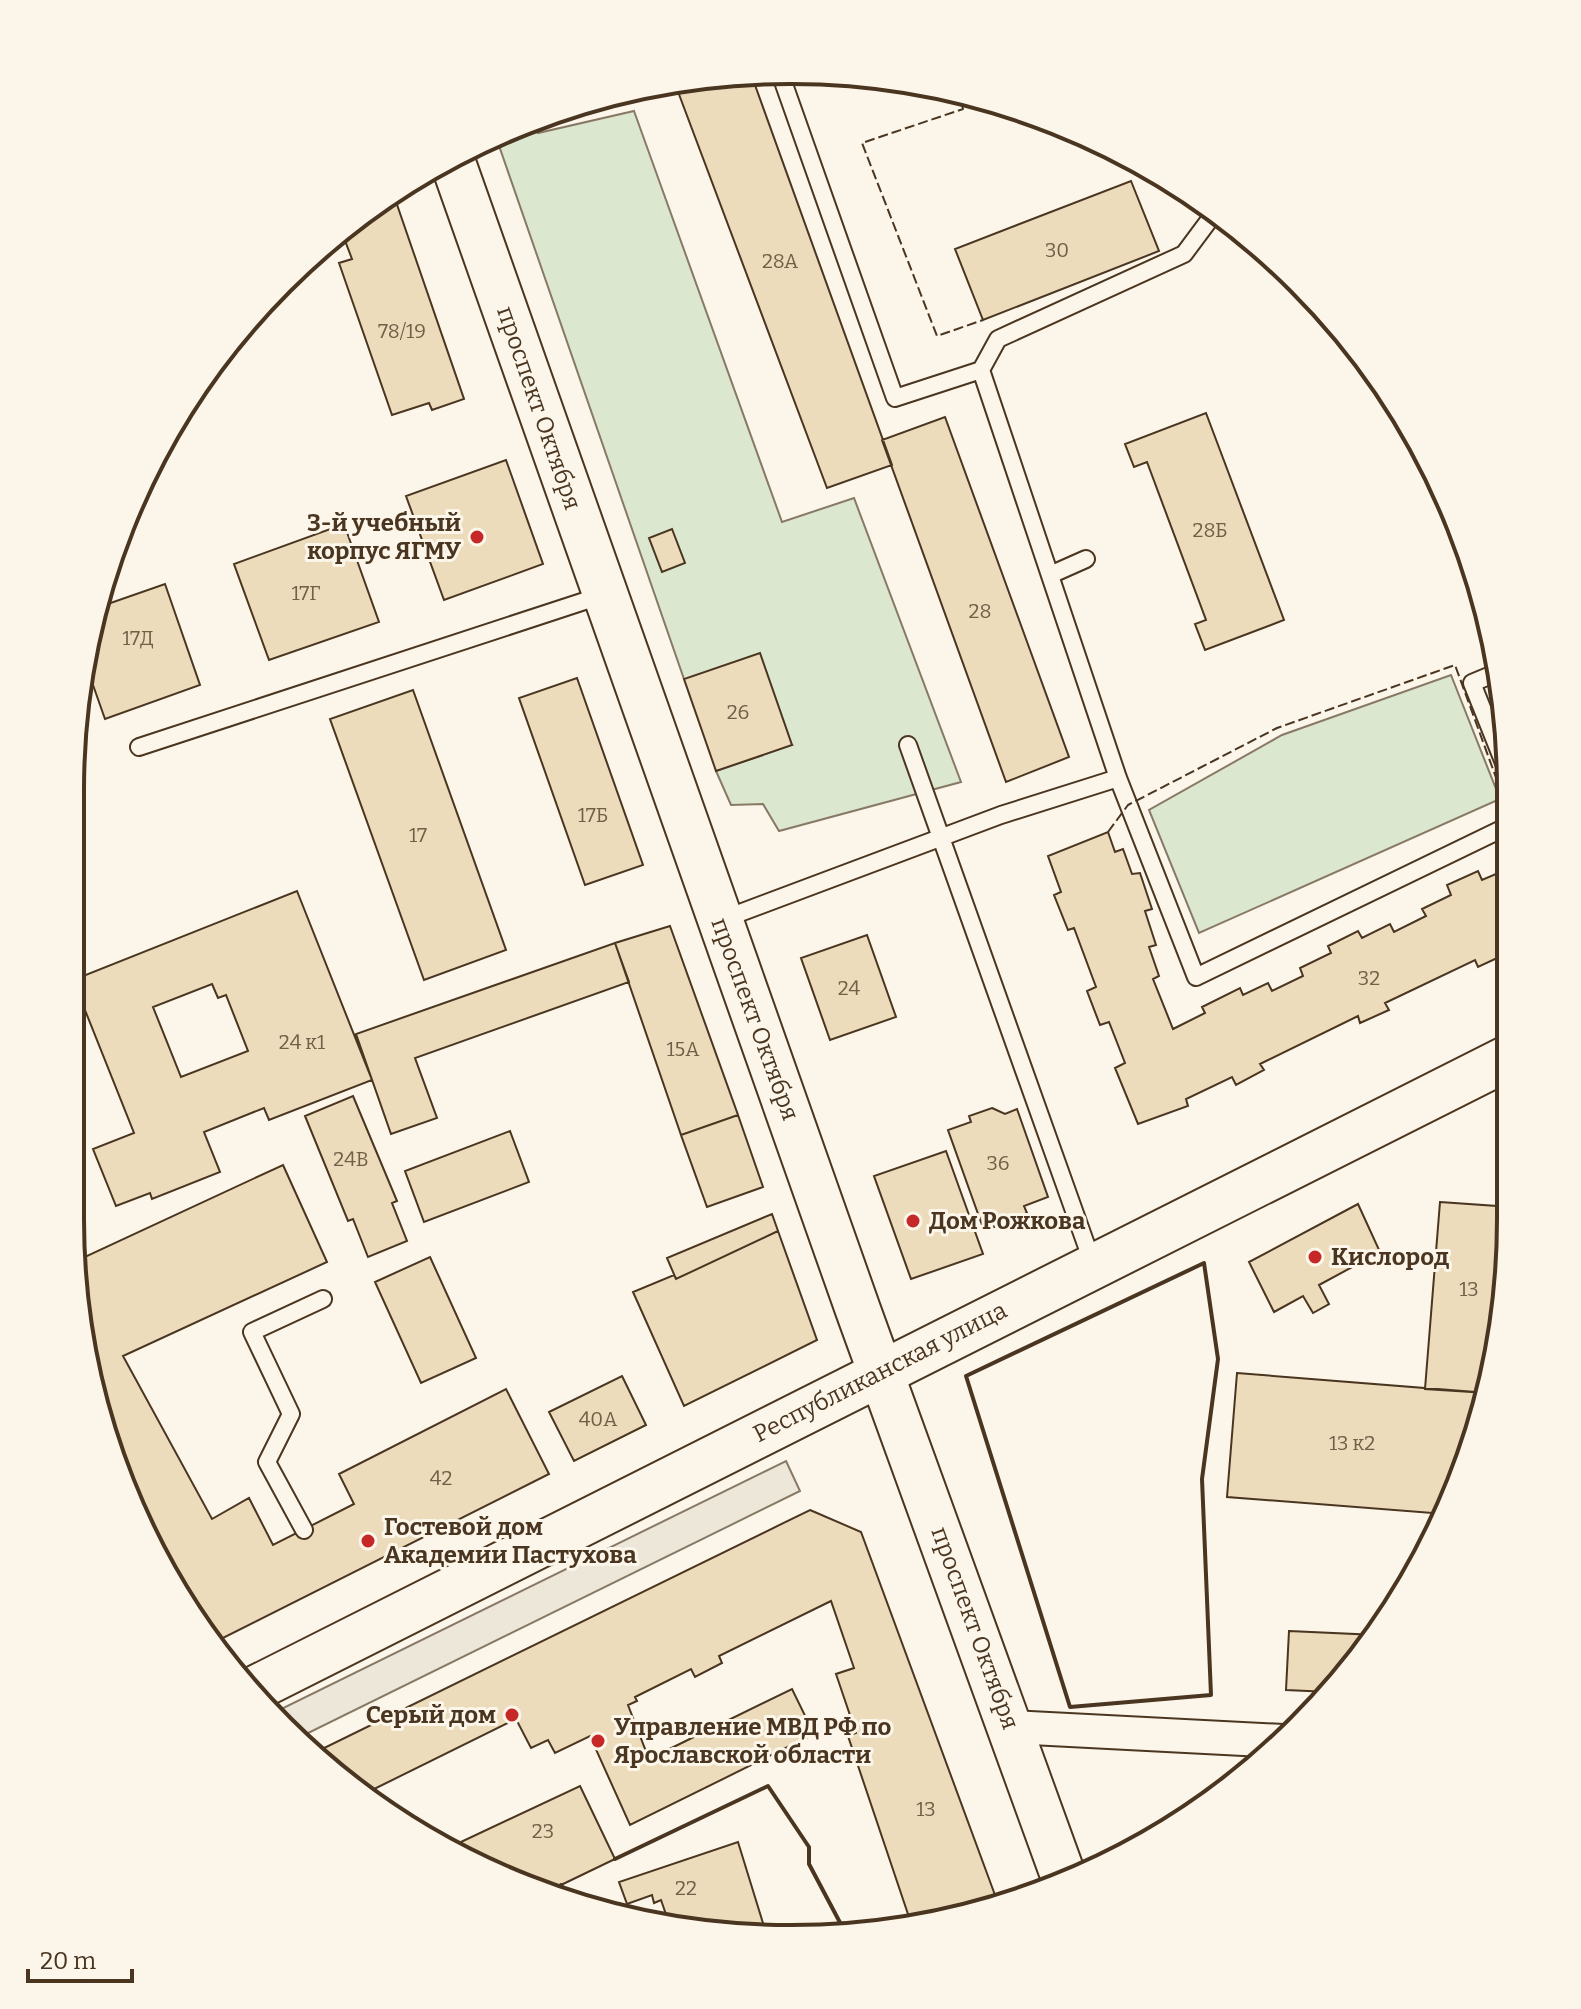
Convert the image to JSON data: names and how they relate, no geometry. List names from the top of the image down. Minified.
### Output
{"streets":{"main road":["проспект Октября","Республиканская улица"]},"crossings":[["проспект Октября","Республиканская улица"]],"places":["3-й учебный корпус ЯГМУ","Дом Рожкова","Кислород","Гостевой дом Академии Пастухова","Серый дом","Управление МВД РФ по Ярославской области"],"house_numbers":["30","28А","78/19","28Б","17Г","28","17Д","26","17Б","17","32","24","24 к1","15А","24В","36","13","40А","13 к2","42","13","23","22"],"scale_bar":"20 m"}
